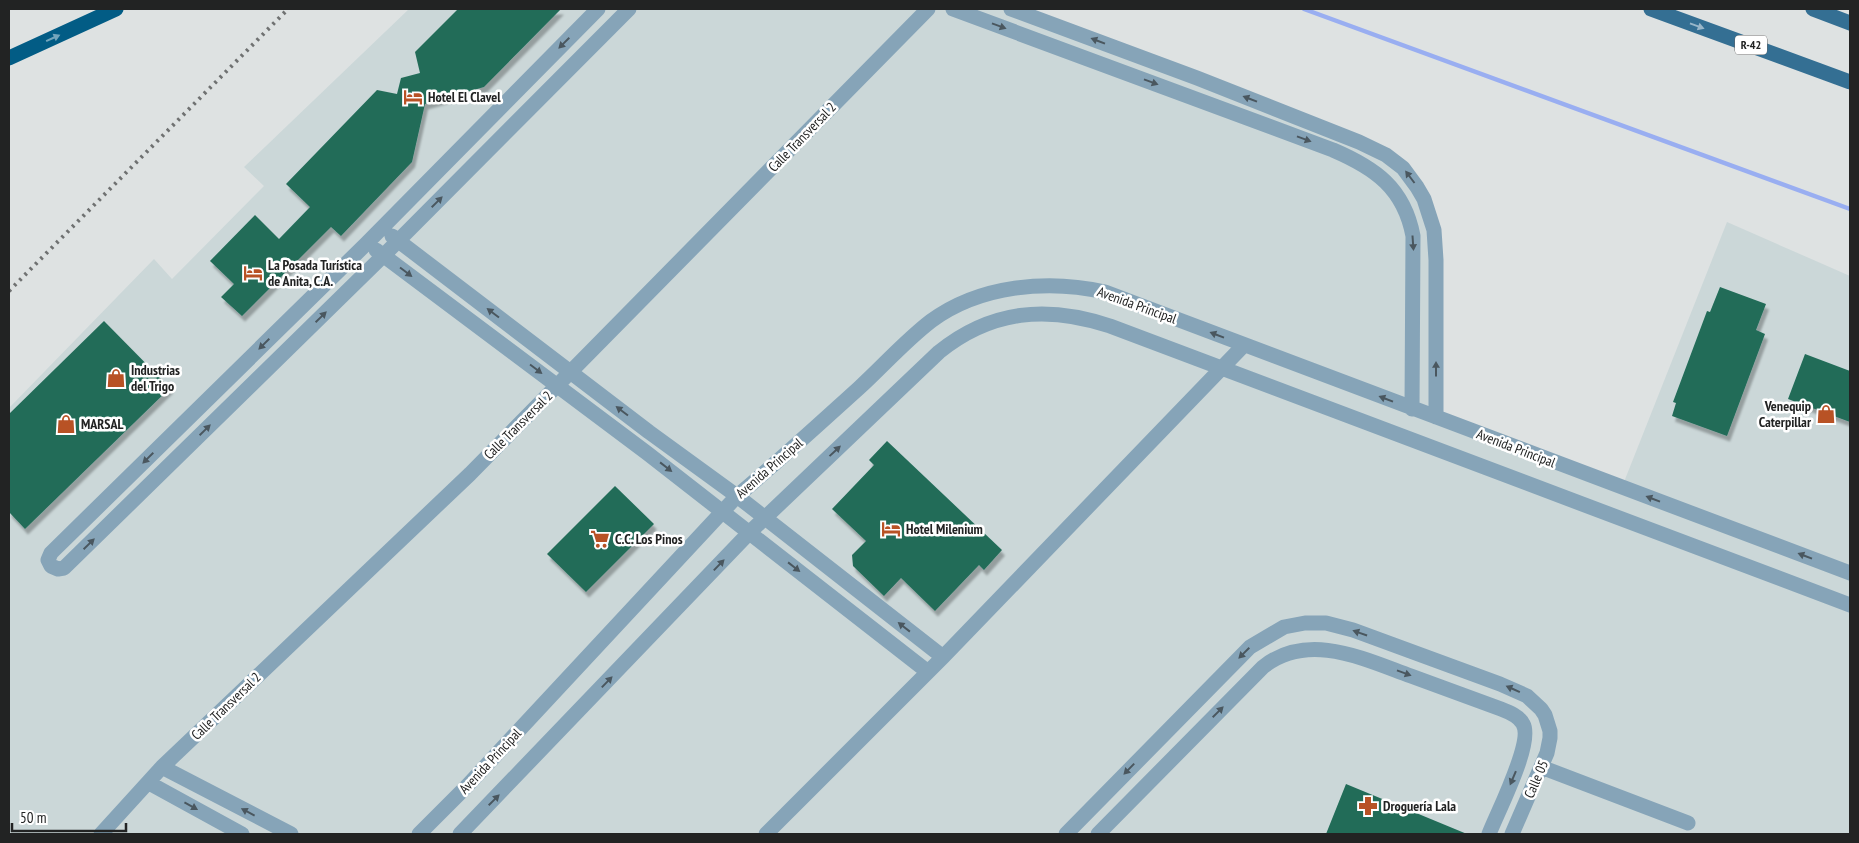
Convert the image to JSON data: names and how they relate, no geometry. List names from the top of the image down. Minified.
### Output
{"streets":{"main road":["R-42"],"street":["Calle Transversal 2","Avenida Principal","Calle 05"]},"places":{"hotel":["Hotel El Clavel","La Posada Turística de Anita, C.A.","Hotel Milenium"],"shop":["Industrias del Trigo","Venequip Caterpillar","MARSAL"],"supermarket":["C.C. Los Pinos"],"pharmacy":["Droguería Lala"]},"scale_bar":"50 m"}
